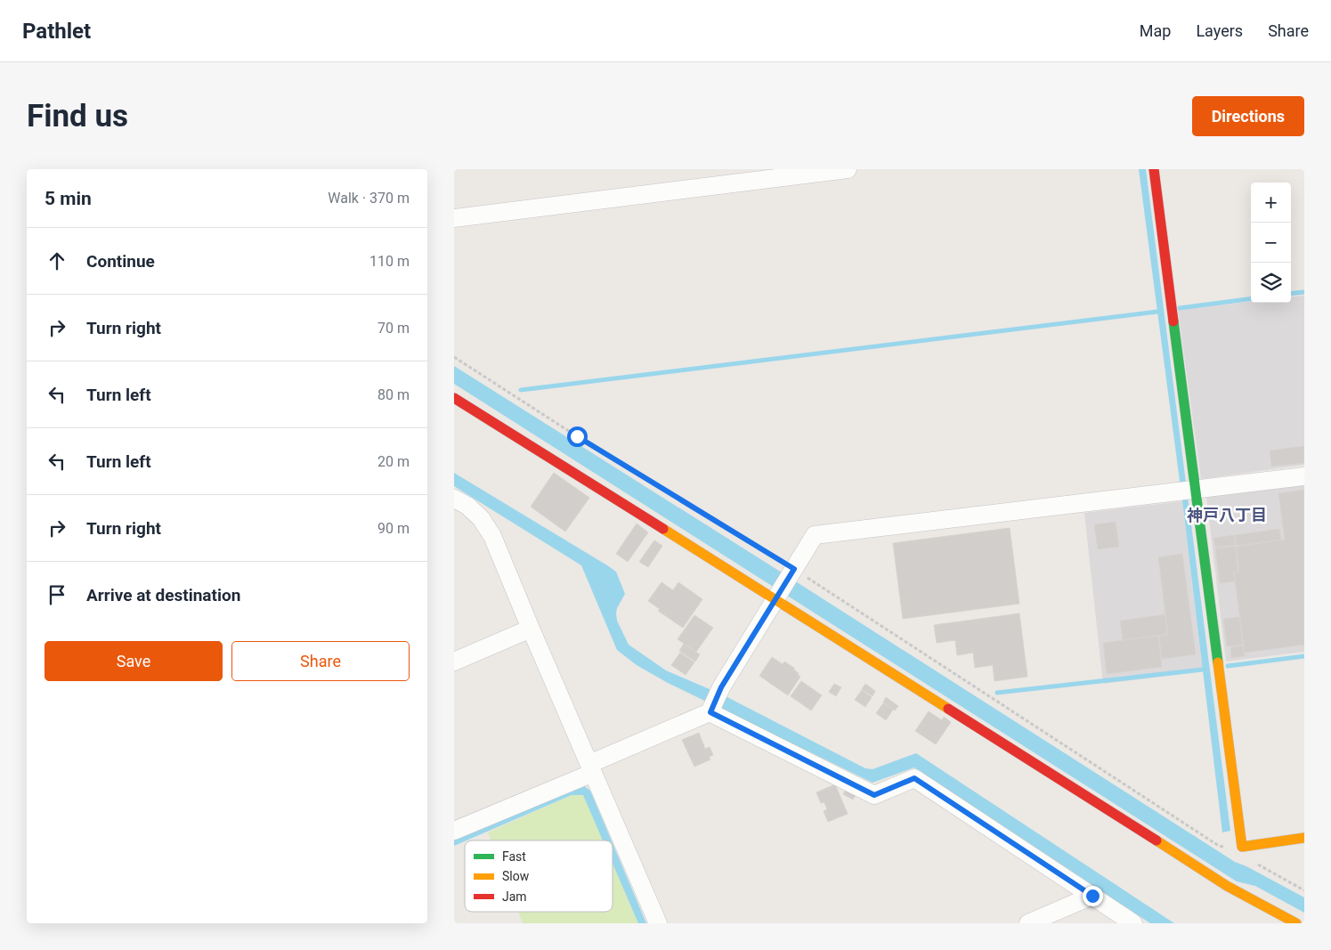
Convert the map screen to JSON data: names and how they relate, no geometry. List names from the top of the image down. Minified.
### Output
{"districts":["神戸八丁目"],"legend":["Fast","Slow","Jam"],"page":{"header":"Pathlet","nav":["Map","Layers","Share"],"buttons":["Directions",["Save","Share"]],"title":"Find us","heading":["5 min","Walk · 370 m"],"map_buttons":["+","−"],"list":[["Continue","110 m"],["Turn right","70 m"],["Turn left","80 m"],["Turn left","20 m"],["Turn right","90 m"],"Arrive at destination"]}}
